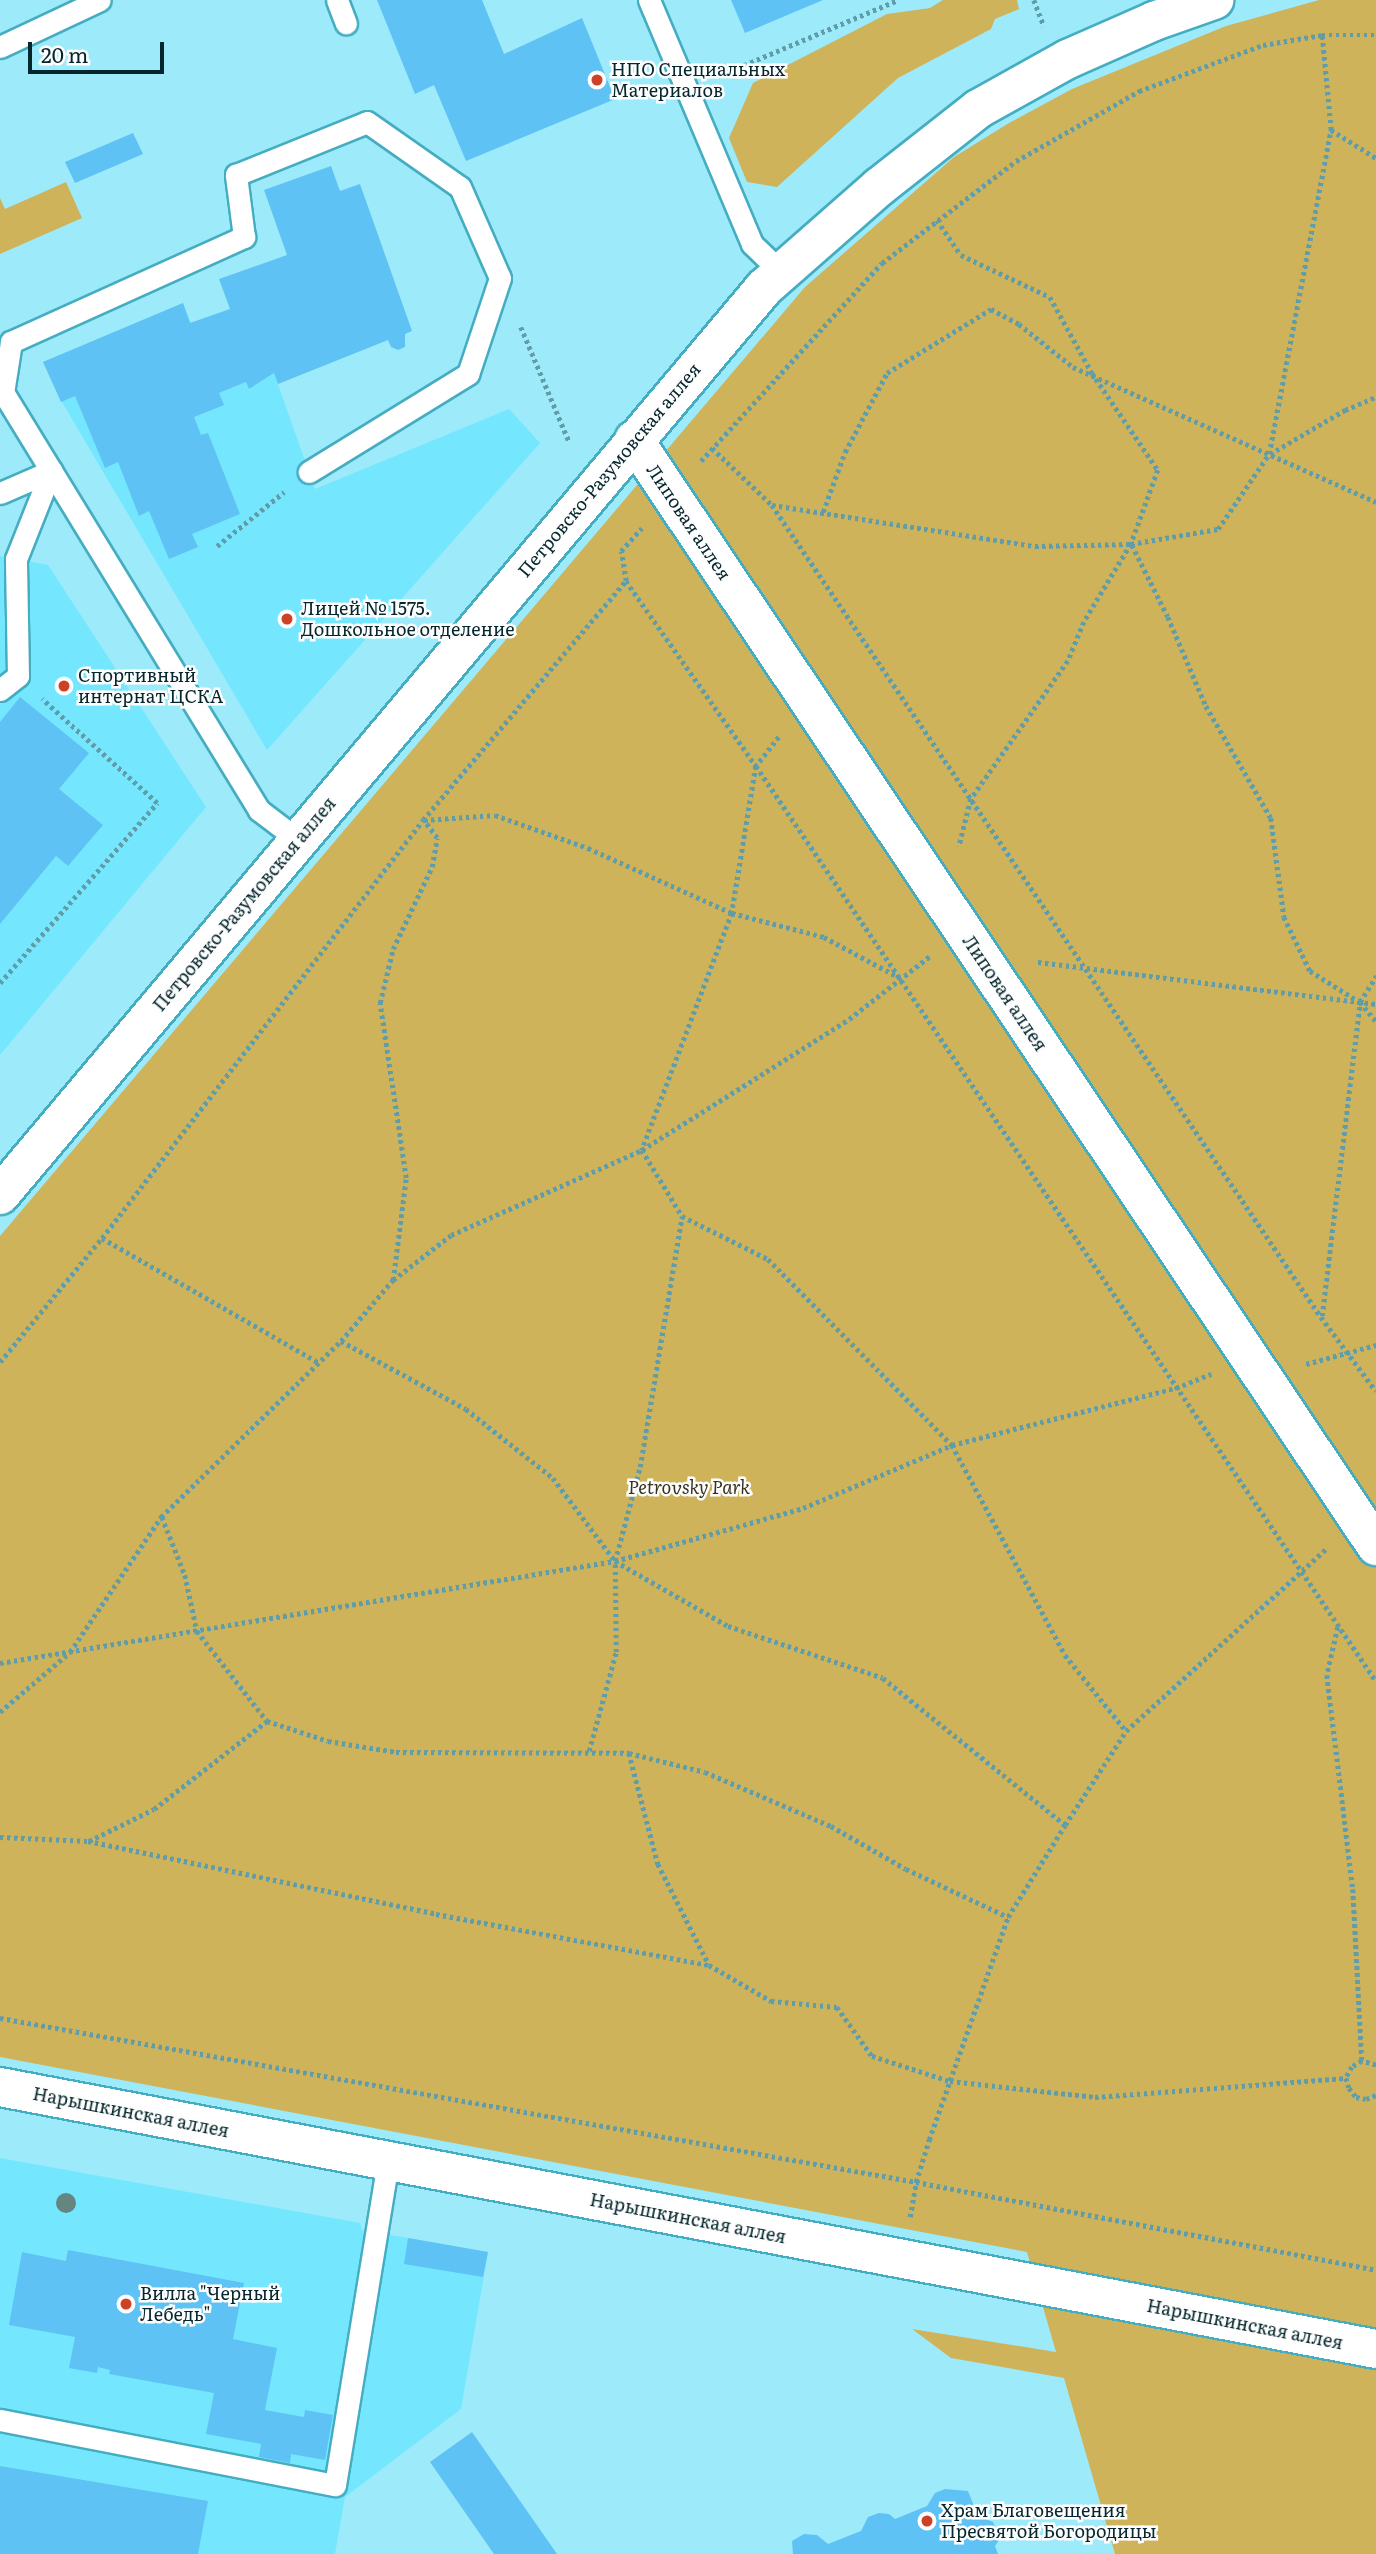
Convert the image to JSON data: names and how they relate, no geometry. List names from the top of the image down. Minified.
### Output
{"streets":{"street":["Петровско-Разумовская аллея","Липовая аллея","Нарышкинская аллея"]},"crossings":[["Петровско-Разумовская аллея","Липовая аллея"]],"parks":["Petrovsky Park"],"places":["НПО Специальных Материалов","Лицей № 1575. Дошкольное отделение","Спортивный интернат ЦСКА","Вилла \"Черный Лебедь\"","Храм Благовещения Пресвятой Богородицы"],"scale_bar":"20 m"}
